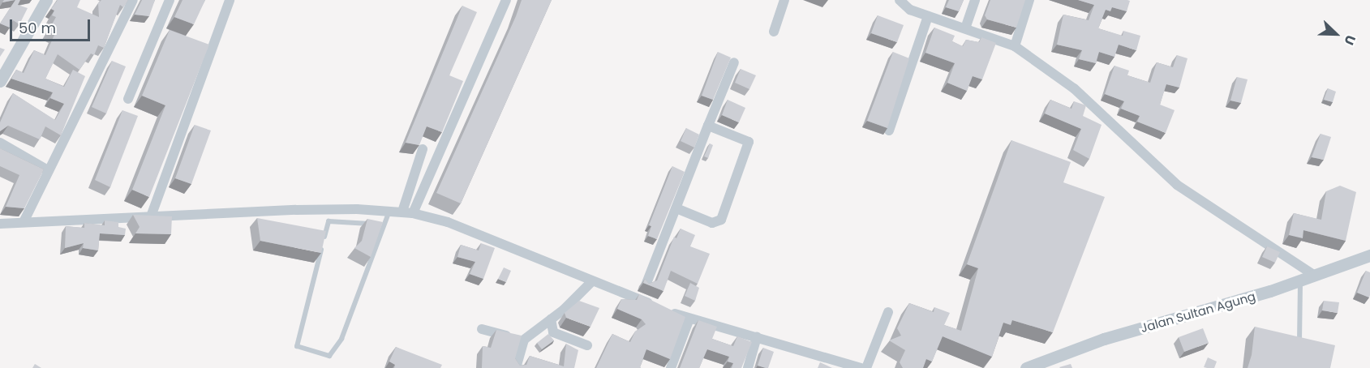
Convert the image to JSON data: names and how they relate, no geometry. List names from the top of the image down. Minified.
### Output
{"streets":{"street":["Jalan Sultan Agung"]},"scale_bar":"50 m","north":"bottom right"}
